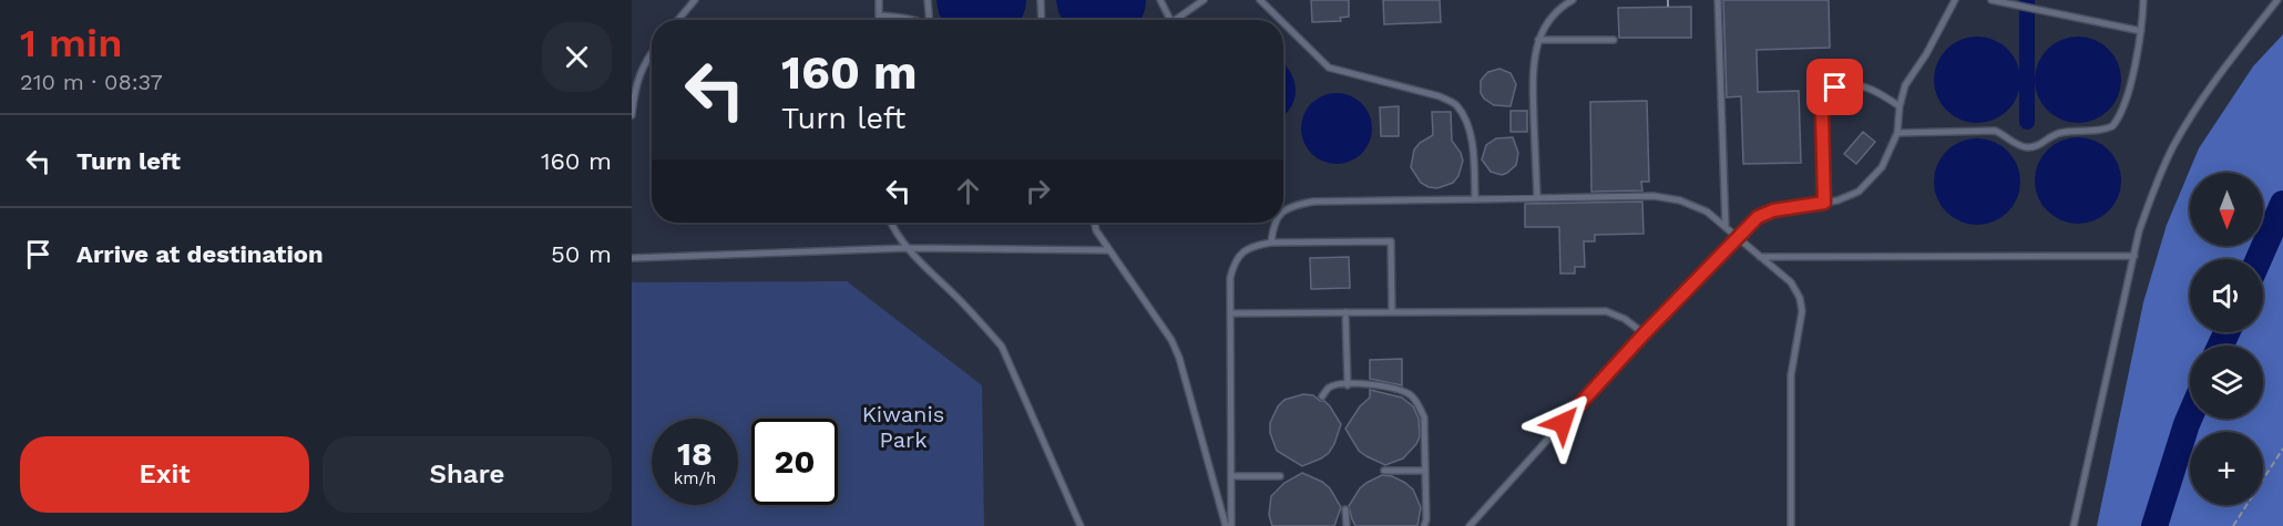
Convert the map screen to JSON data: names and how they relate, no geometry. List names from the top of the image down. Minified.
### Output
{"parks":["Kiwanis Park"],"north":"bottom","page":{"heading":["1 min","210 m · 08:37"],"turn":["160 m","Turn left"],"list":[{"name":"Turn left","value":"160 m"},{"name":"Arrive at destination","value":"50 m"}],"map_buttons":"+","speed":"18 km/h","limit":"20","buttons":["Exit","Share"]}}
